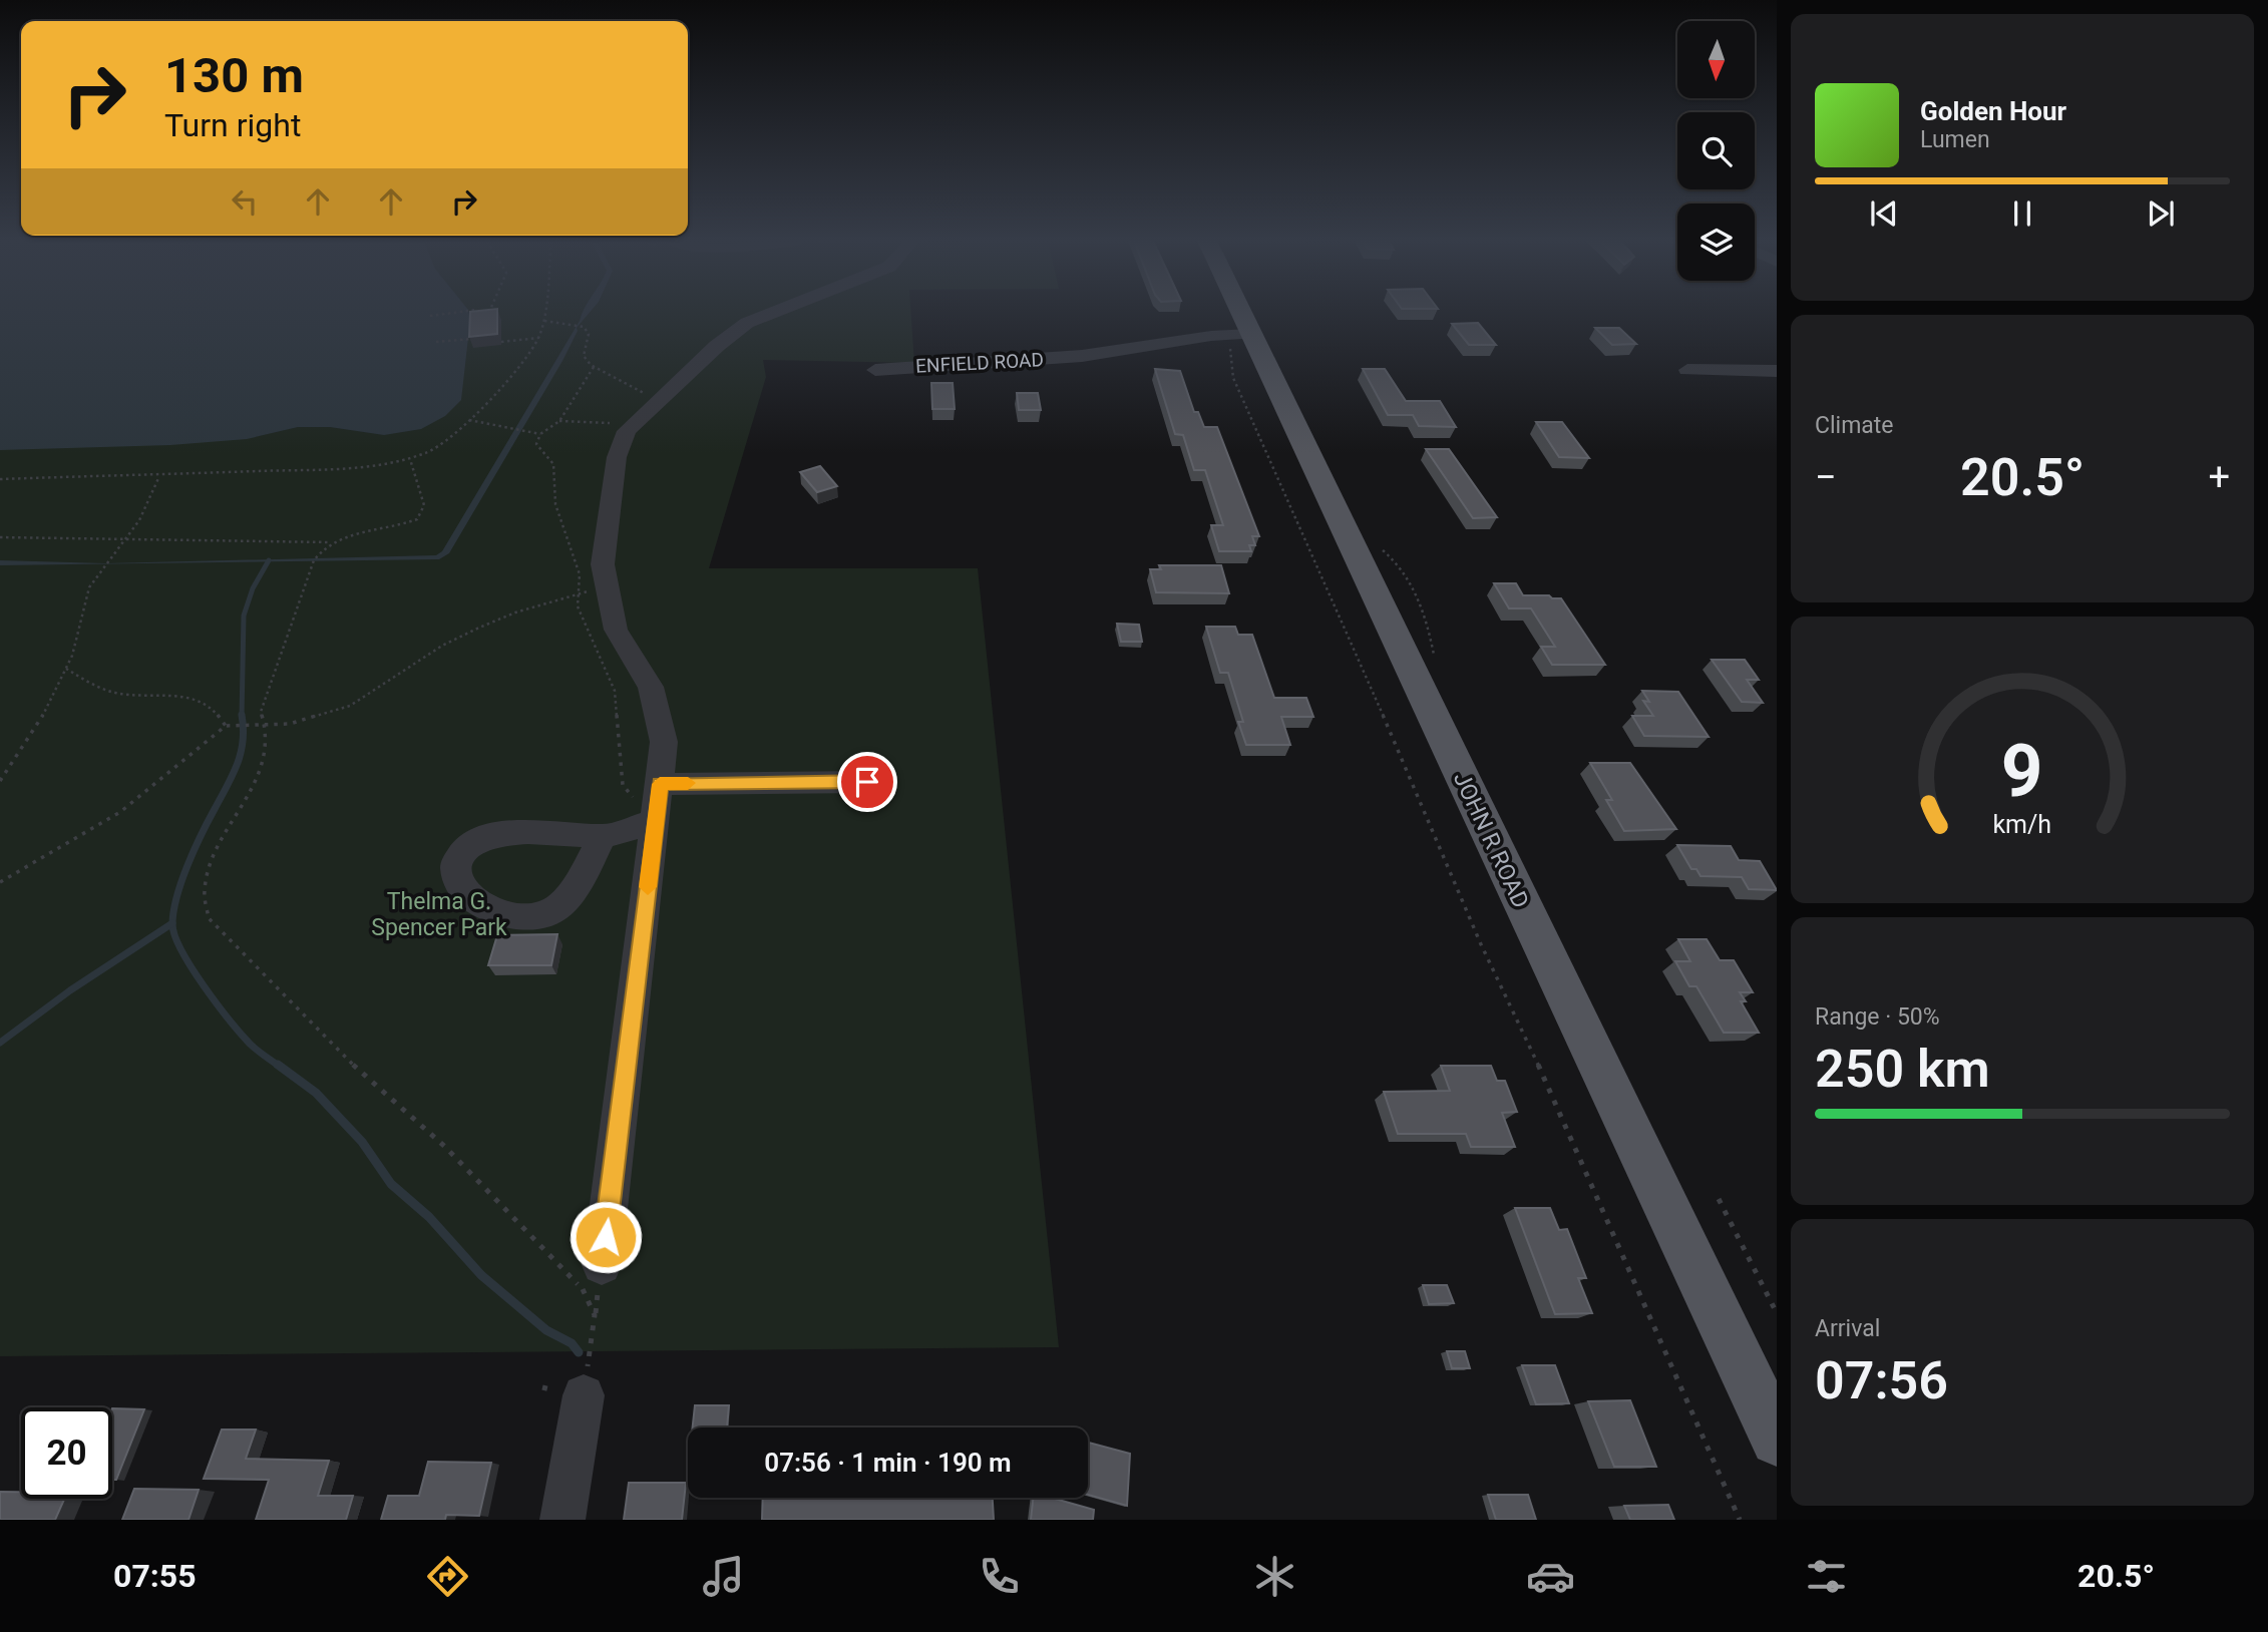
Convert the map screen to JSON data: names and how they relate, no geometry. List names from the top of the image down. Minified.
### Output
{"streets":{"main road":["JOHN R ROAD"],"street":["ENFIELD ROAD"]},"crossings":[["ENFIELD ROAD","JOHN R ROAD"]],"parks":["Thelma G. Spencer Park"],"north":"bottom","page":{"turn":["130 m","Turn right"],"song":["Golden Hour","Lumen"],"tile":["Climate",["Range · 50%","250 km"],["Arrival","07:56"]],"heat":["−","20.5°","+"],"limit":"20","trip":"07:56 · 1 min · 190 m","tabs":["07:55","20.5°"],"gauge":["9","km/h"]}}
